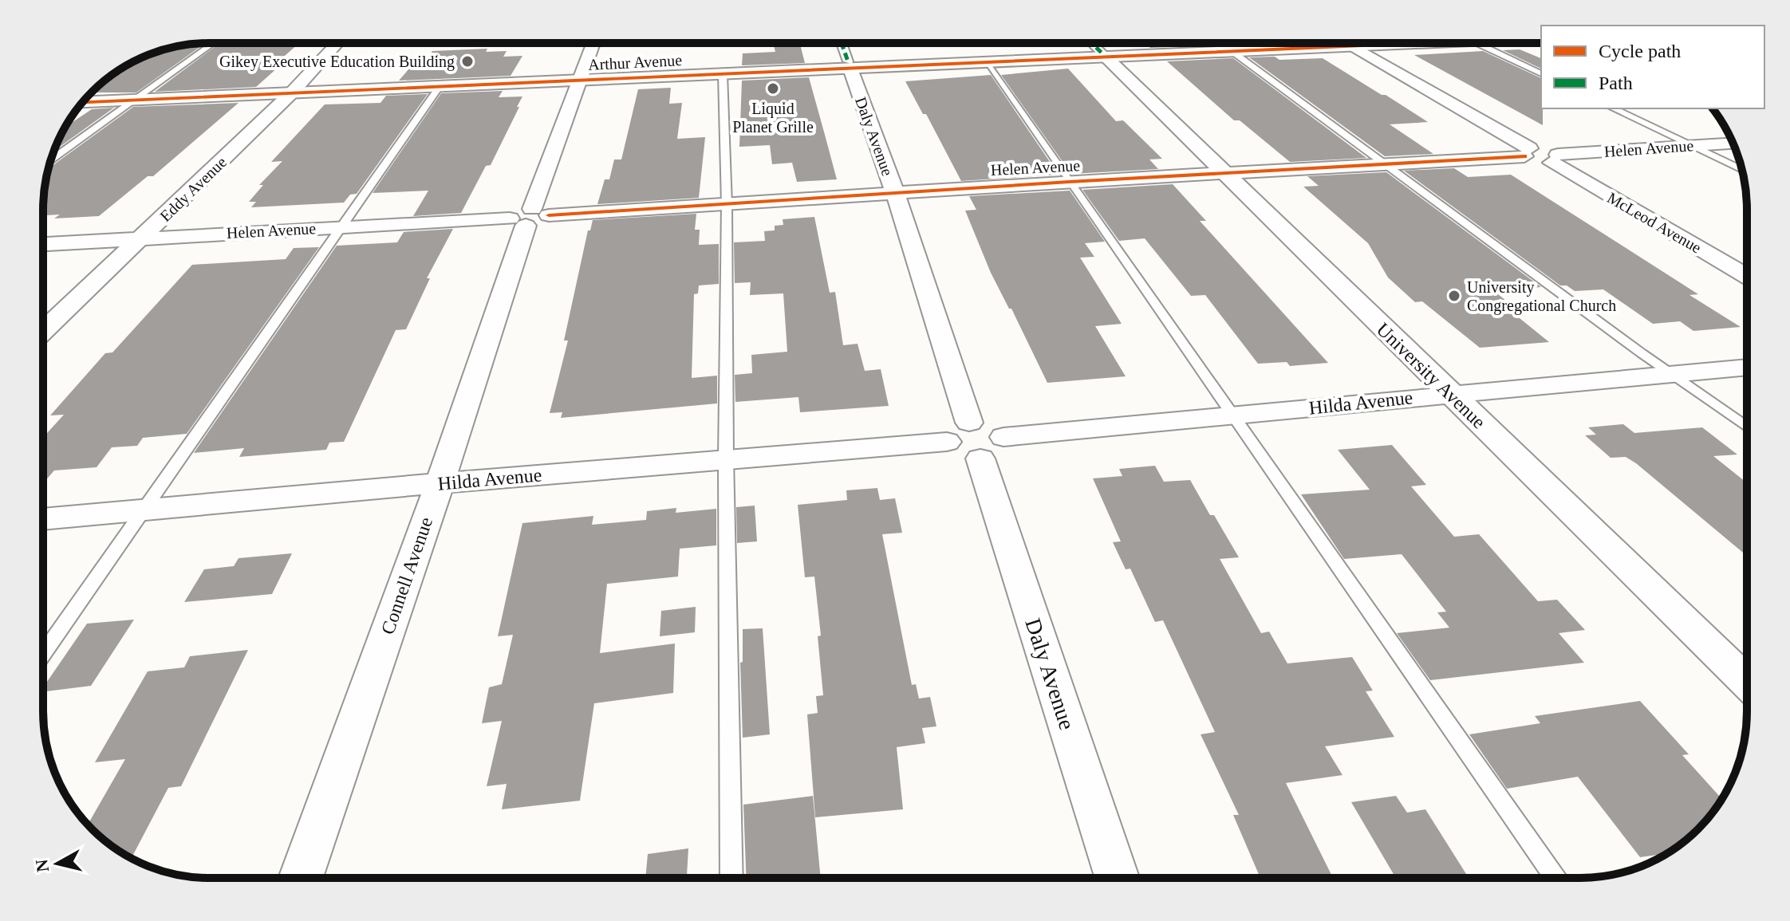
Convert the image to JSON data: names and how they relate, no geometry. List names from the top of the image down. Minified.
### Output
{"streets":{"street":["Arthur Avenue","Daly Avenue","Helen Avenue","Eddy Avenue","McLeod Avenue","University Avenue","Hilda Avenue","Connell Avenue"]},"crossings":[["Arthur Avenue","Daly Avenue"],["Arthur Avenue","Eddy Avenue"],["Arthur Avenue","University Avenue"],["Arthur Avenue","Connell Avenue"],["Daly Avenue","Helen Avenue"],["Daly Avenue","Hilda Avenue"],["Helen Avenue","Eddy Avenue"],["Helen Avenue","McLeod Avenue"],["Helen Avenue","University Avenue"],["Helen Avenue","Connell Avenue"],["University Avenue","Hilda Avenue"],["Hilda Avenue","Connell Avenue"]],"places":["Gikey Executive Education Building","Liquid Planet Grille","University Congregational Church"],"legend":["Cycle path","Path"],"north":"left"}
